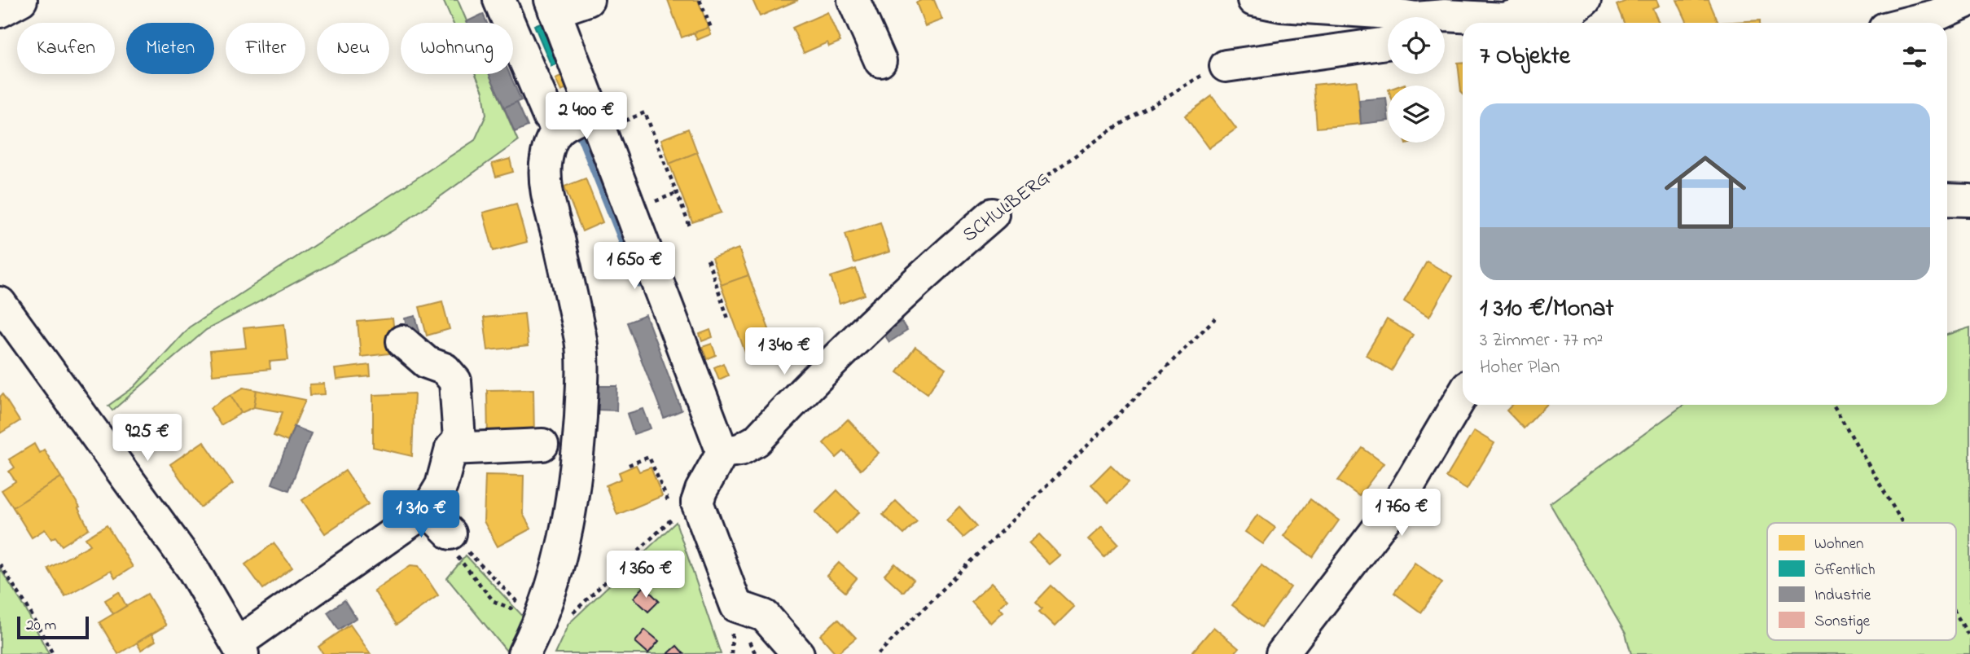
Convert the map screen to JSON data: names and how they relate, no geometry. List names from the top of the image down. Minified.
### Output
{"streets":{"street":["SCHULBERG"]},"legend":["Wohnen","Öffentlich","Industrie","Sonstige"],"scale_bar":"20 m","page":{"chip":["Kaufen","Mieten","Filter","Neu","Wohnung"],"heading":"7 Objekte","list":[{"name":"1 310 €/Monat","note":"3 Zimmer · 77 m² · Hoher Plan"}],"price":["2 400 €","1 650 €","1 340 €","925 €","1 760 €","1 310 €","1 360 €"],"scale":"20 m"}}
